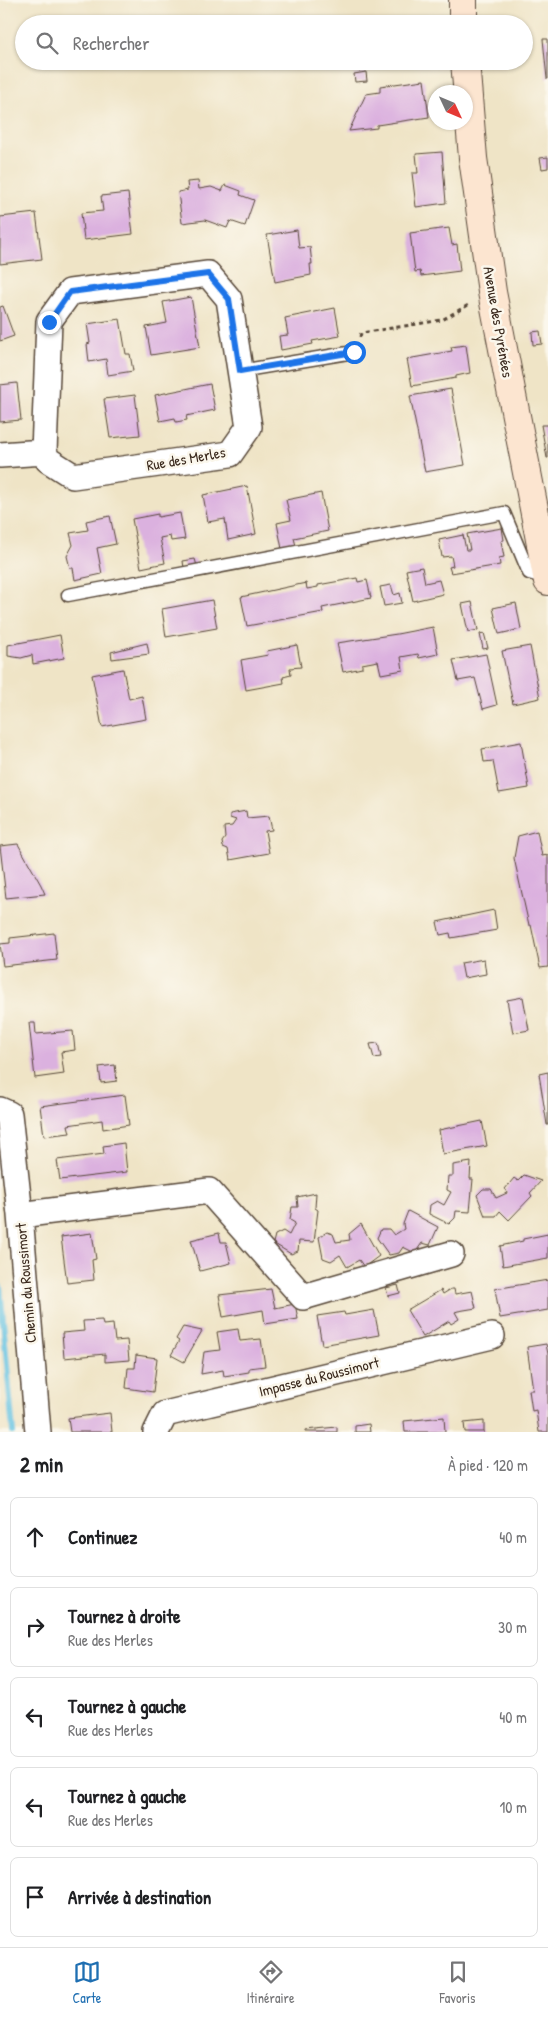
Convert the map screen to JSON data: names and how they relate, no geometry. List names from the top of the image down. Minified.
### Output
{"streets":{"main road":["Avenue des Pyrénées"],"street":["Rue des Merles","Chemin du Roussimort","Impasse du Roussimort"]},"north":"bottom right","page":{"search":"Rechercher","heading":["2 min","À pied · 120 m"],"list":[["Continuez","40 m"],["Tournez à droite","Rue des Merles","30 m"],["Tournez à gauche","Rue des Merles","40 m"],["Tournez à gauche","Rue des Merles","10 m"],"Arrivée à destination"],"nav":["Carte","Itinéraire","Favoris"]}}
